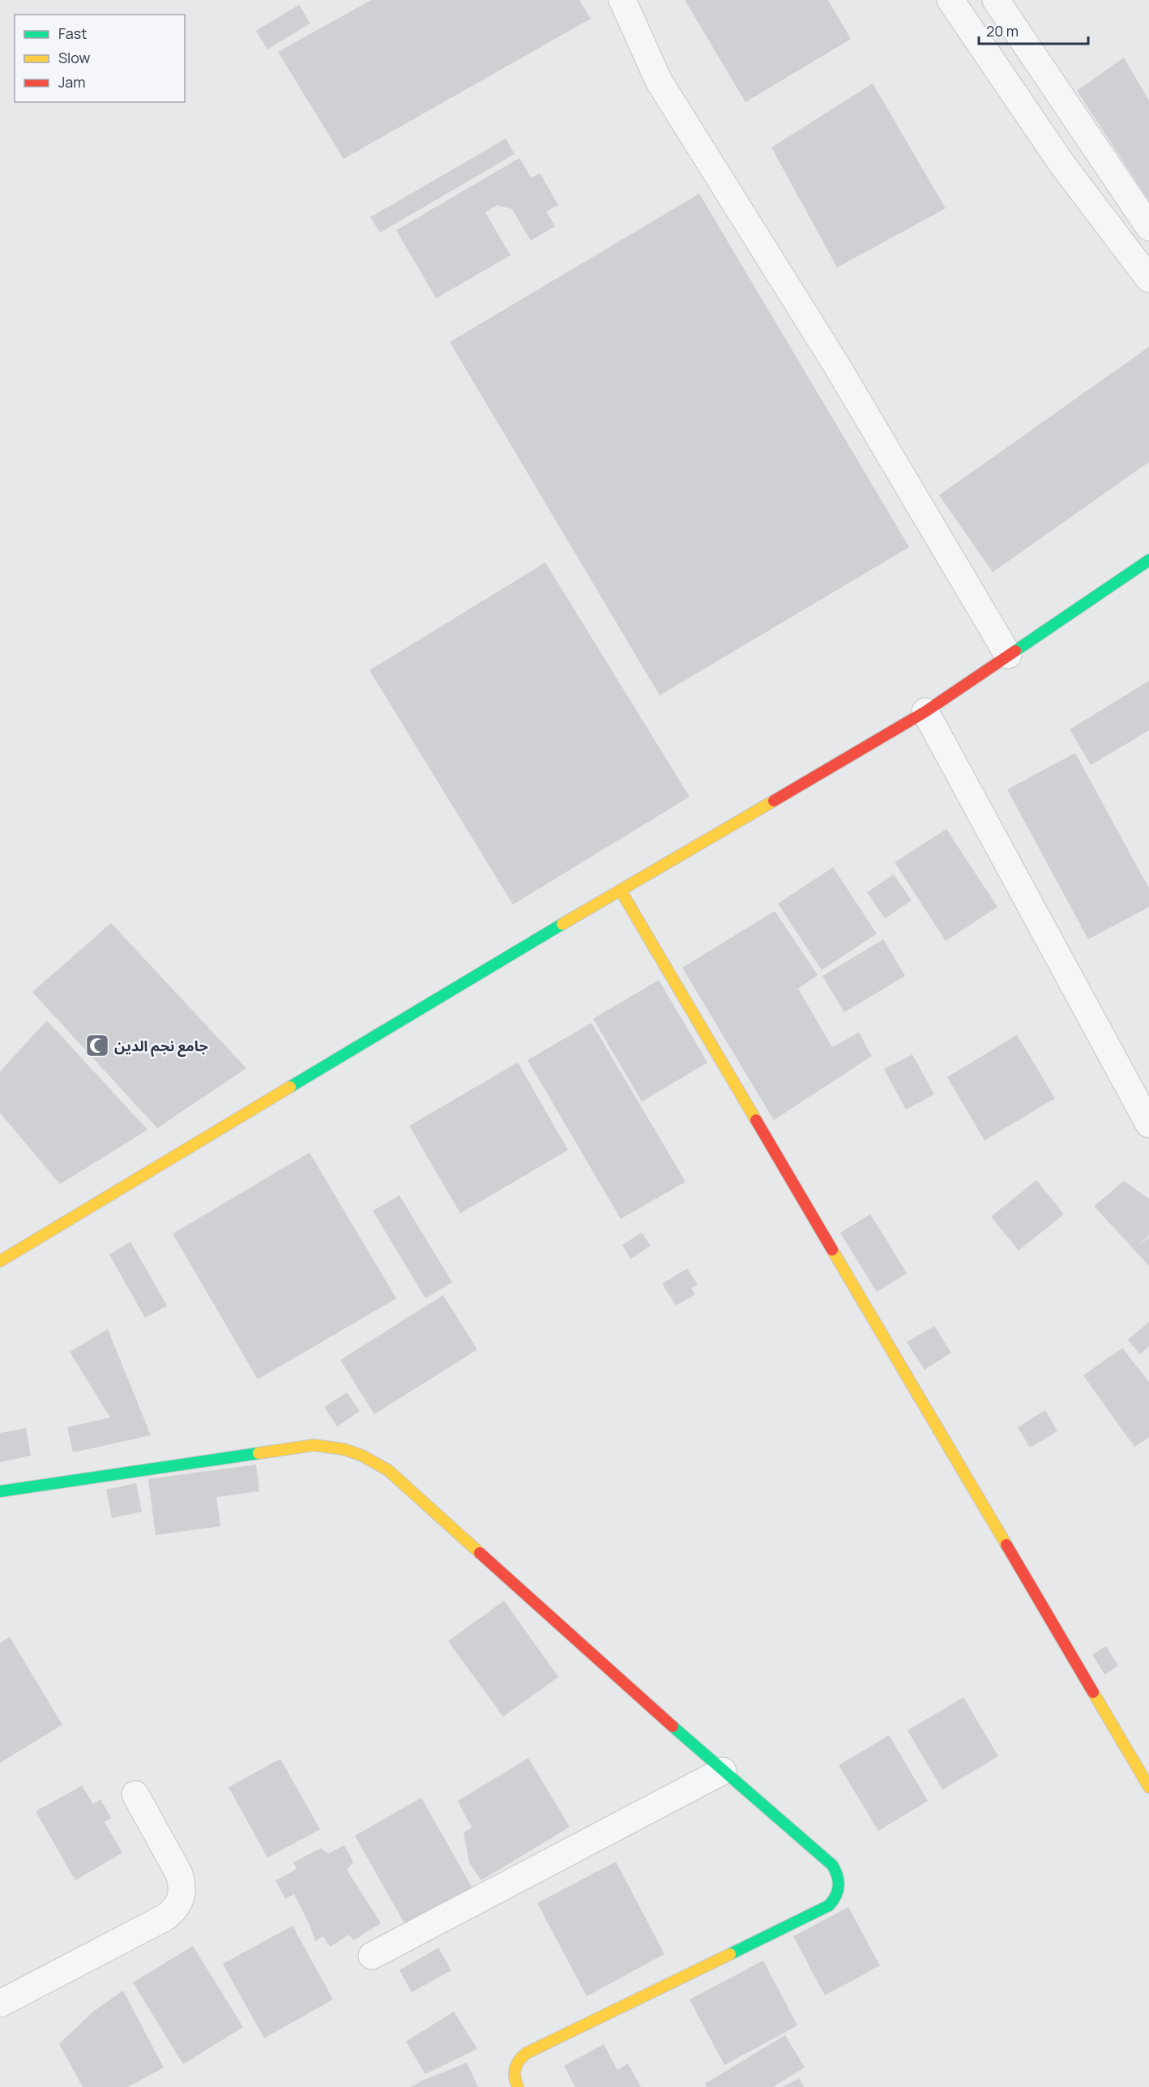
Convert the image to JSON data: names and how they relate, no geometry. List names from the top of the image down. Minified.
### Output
{"places":{"mosque":["جامع نجم الدين"]},"legend":["Fast","Slow","Jam"],"scale_bar":"20 m"}
